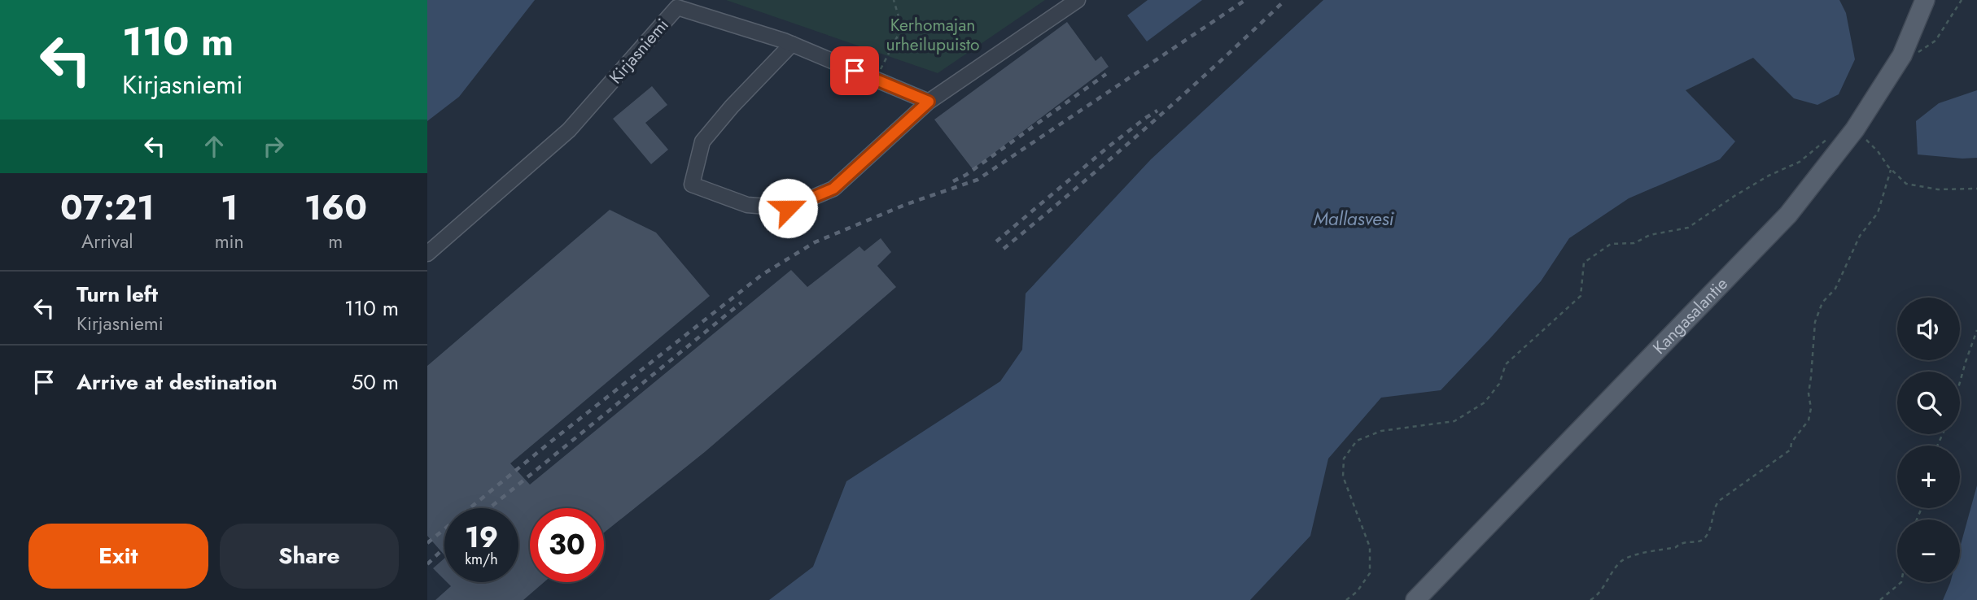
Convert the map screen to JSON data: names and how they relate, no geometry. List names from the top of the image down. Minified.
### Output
{"streets":{"main road":["Kangasalantie"],"street":["Kirjasniemi"]},"water":["Mallasvesi"],"parks":["Kerhomajan urheilupuisto"],"page":{"turn":["110 m","Kirjasniemi"],"eta":["07:21","Arrival","1","min","160","m"],"list":[{"name":"Turn left","note":"Kirjasniemi","value":"110 m"},{"name":"Arrive at destination","value":"50 m"}],"map_buttons":["+","−"],"speed":"19 km/h","limit":"30","buttons":["Exit","Share"]}}
